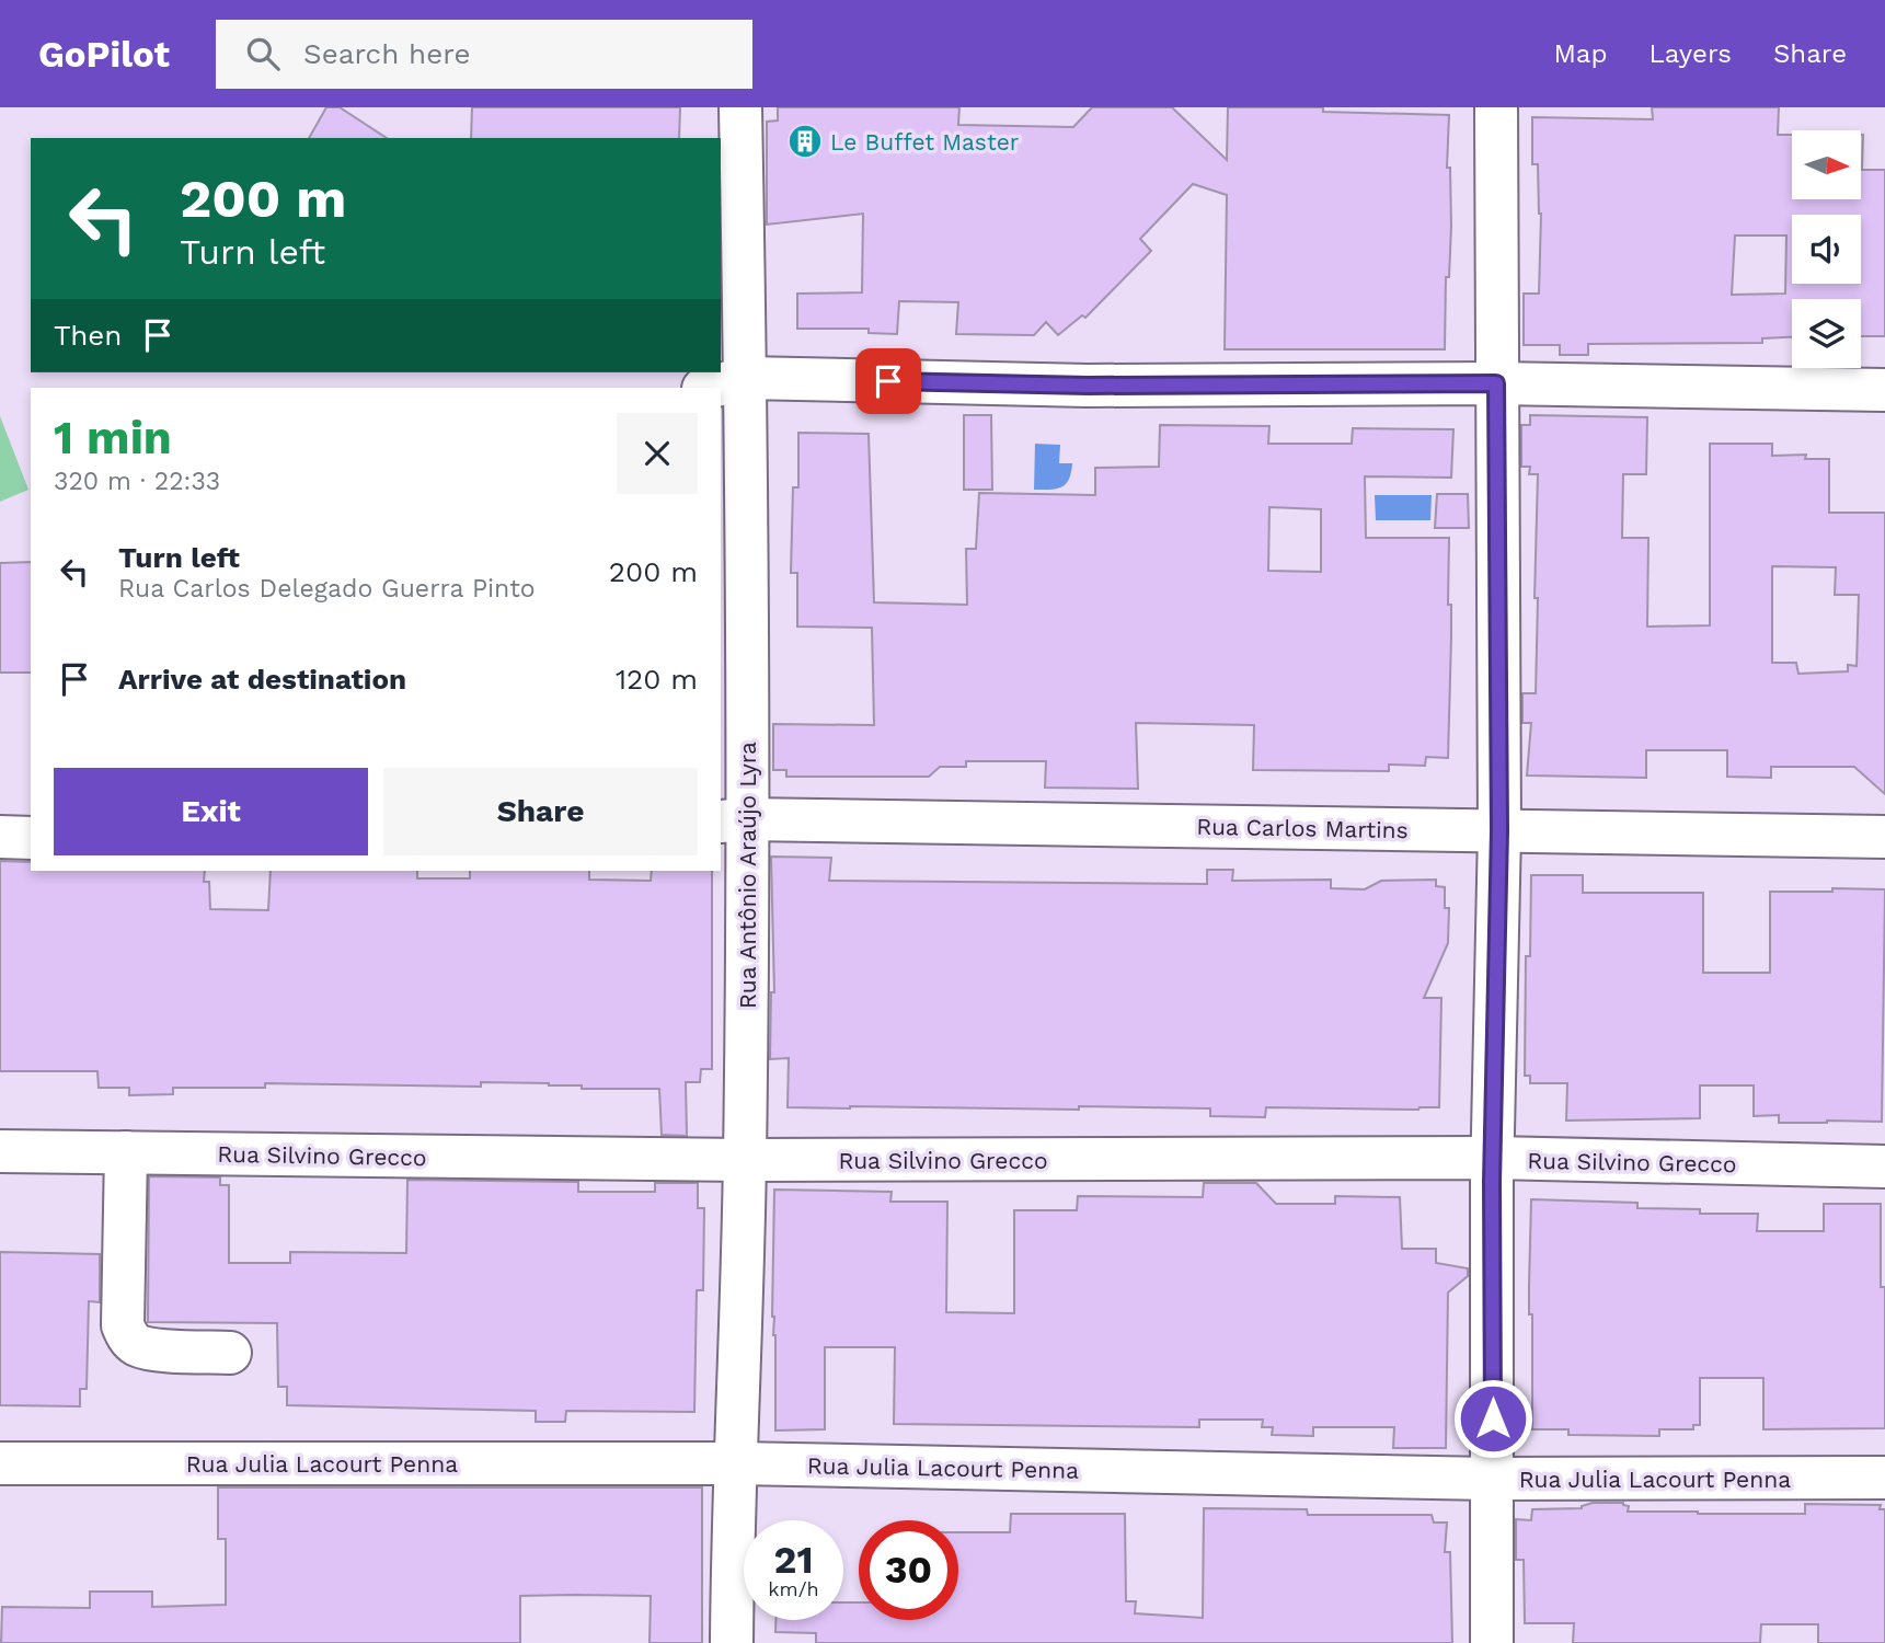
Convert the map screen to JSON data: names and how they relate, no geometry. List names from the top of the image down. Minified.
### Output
{"streets":{"street":["Rua Carlos Martins","Rua Antônio Araújo Lyra","Rua Silvino Grecco","Rua Julia Lacourt Penna"]},"crossings":[["Rua Carlos Martins","Rua Antônio Araújo Lyra"],["Rua Antônio Araújo Lyra","Rua Silvino Grecco"],["Rua Antônio Araújo Lyra","Rua Julia Lacourt Penna"]],"places":{"building":["Le Buffet Master"]},"north":"right","page":{"header":"GoPilot","search":"Search here","nav":["Map","Layers","Share"],"turn":["200 m","Turn left"],"then":"Then","heading":["1 min","320 m · 22:33"],"list":[{"name":"Turn left","note":"Rua Carlos Delegado Guerra Pinto","value":"200 m"},{"name":"Arrive at destination","value":"120 m"}],"buttons":["Exit","Share"],"speed":"21 km/h","limit":"30"}}
